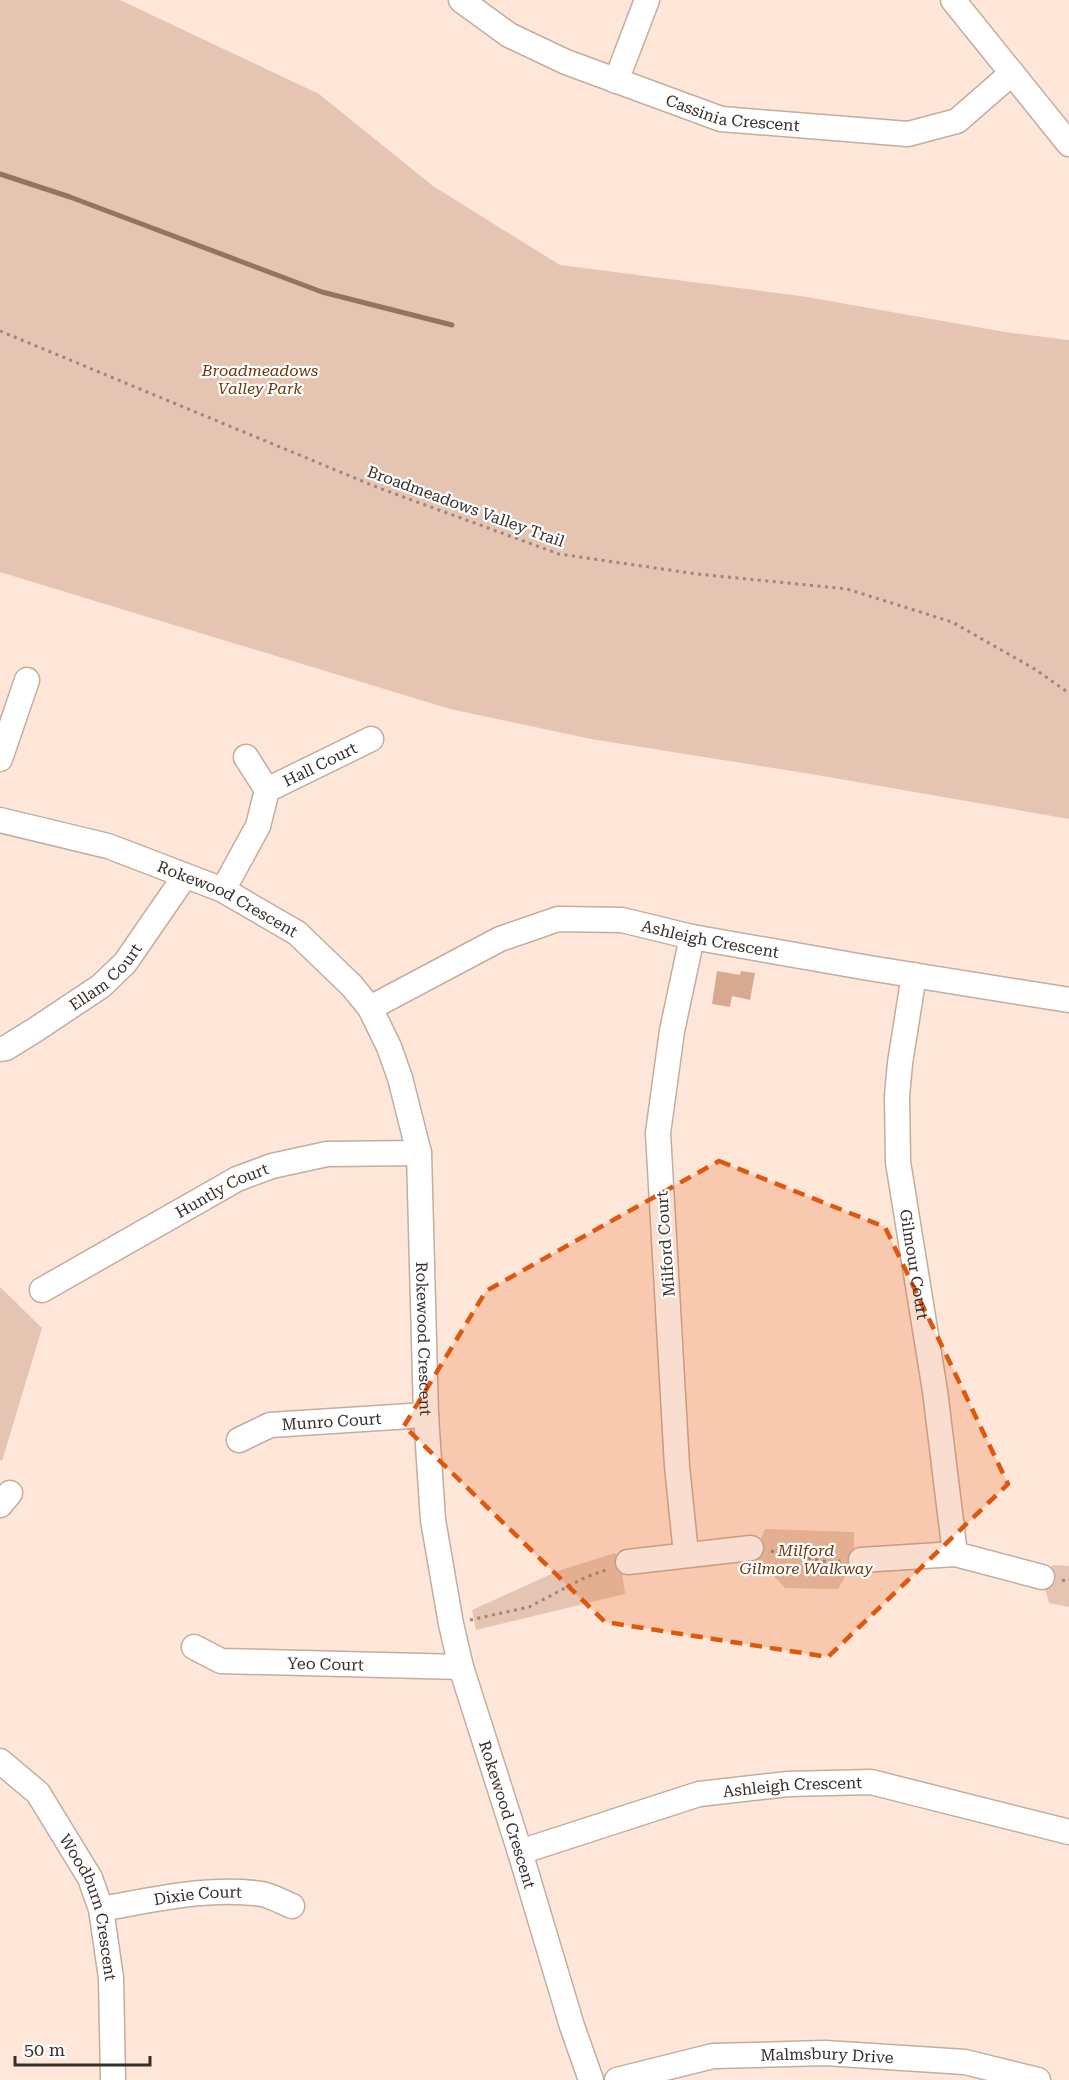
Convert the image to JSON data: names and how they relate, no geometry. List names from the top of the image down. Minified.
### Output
{"streets":{"street":["Cassinia Crescent","Hall Court","Rokewood Crescent","Ashleigh Crescent","Ellam Court","Huntly Court","Milford Court","Gilmour Court","Munro Court","Yeo Court","Dixie Court","Woodburn Crescent","Malmsbury Drive"],"path":["Broadmeadows Valley Trail"]},"crossings":[["Hall Court","Rokewood Crescent"],["Rokewood Crescent","Ashleigh Crescent"],["Rokewood Crescent","Ellam Court"],["Rokewood Crescent","Huntly Court"],["Rokewood Crescent","Munro Court"],["Rokewood Crescent","Yeo Court"],["Ashleigh Crescent","Milford Court"],["Ashleigh Crescent","Gilmour Court"],["Dixie Court","Woodburn Crescent"]],"parks":["Broadmeadows Valley Park","Milford Gilmore Walkway"],"scale_bar":"50 m"}
